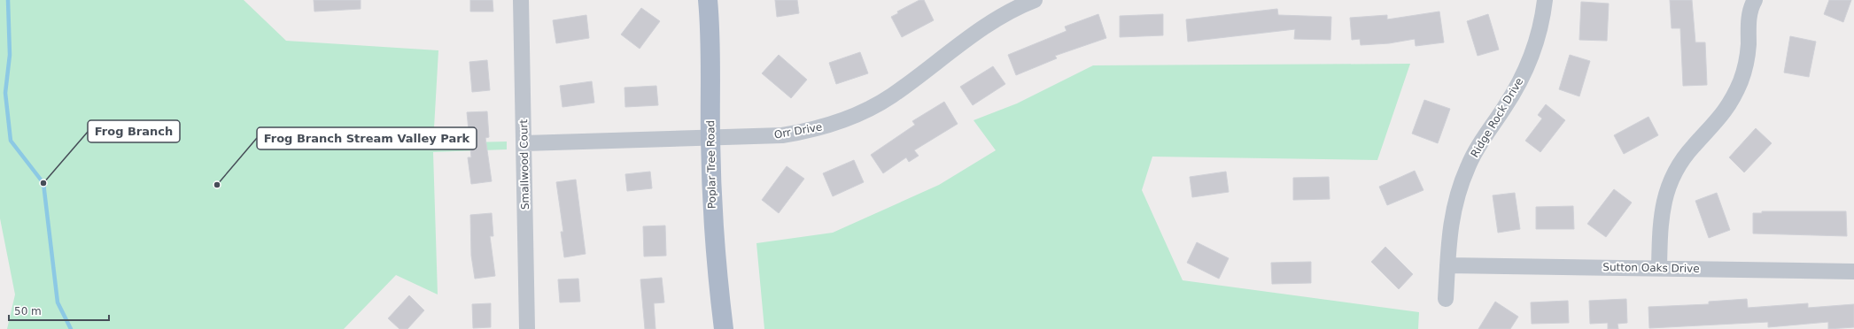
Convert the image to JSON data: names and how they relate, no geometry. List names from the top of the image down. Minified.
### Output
{"streets":{"main road":["Poplar Tree Road"],"street":["Ridge Rock Drive","Orr Drive","Smallwood Court","Sutton Oaks Drive"]},"crossings":[["Ridge Rock Drive","Sutton Oaks Drive"],["Orr Drive","Smallwood Court"],["Orr Drive","Poplar Tree Road"]],"places":["Frog Branch","Frog Branch Stream Valley Park"],"scale_bar":"50 m"}
